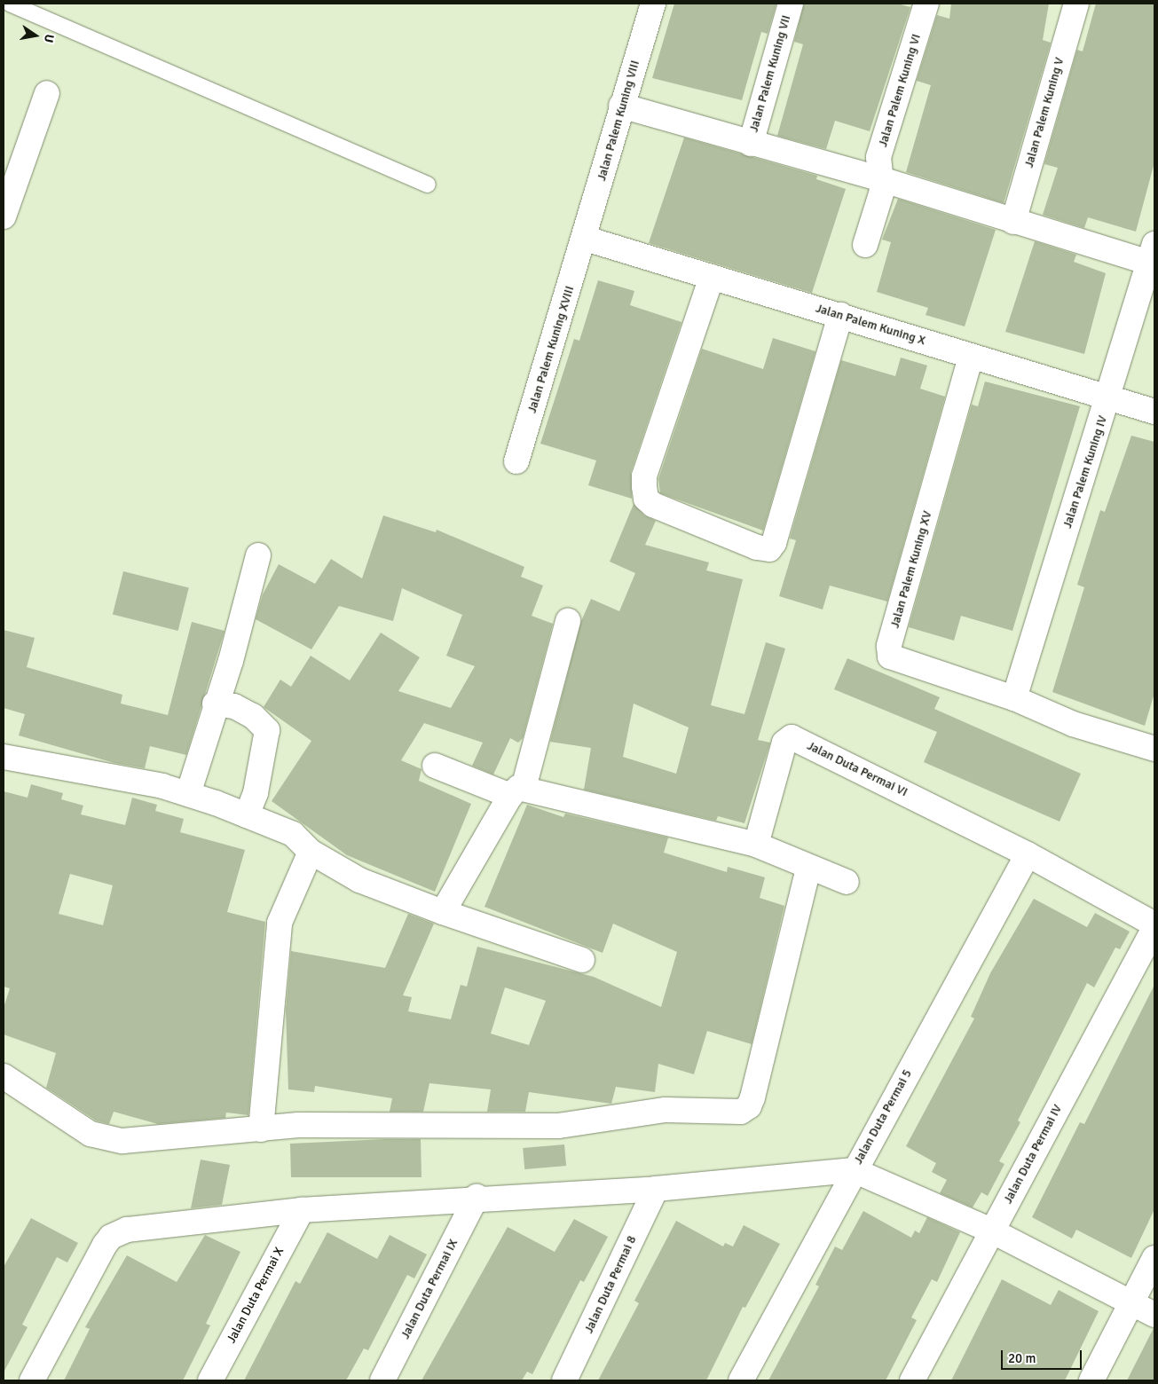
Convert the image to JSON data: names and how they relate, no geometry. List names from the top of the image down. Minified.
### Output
{"streets":{"street":["Jalan Palem Kuning VII","Jalan Palem Kuning VI","Jalan Palem Kuning V","Jalan Palem Kuning VIII","Jalan Palem Kuning X","Jalan Palem Kuning XVIII","Jalan Palem Kuning IV","Jalan Palem Kuning XV","Jalan Duta Permai VI","Jalan Duta Permai 5","Jalan Duta Permai IV","Jalan Duta Permai 8","Jalan Duta Permai IX","Jalan Duta Permai X"]},"crossings":[["Jalan Palem Kuning VIII","Jalan Palem Kuning X"],["Jalan Palem Kuning VIII","Jalan Palem Kuning XVIII"],["Jalan Palem Kuning X","Jalan Palem Kuning XVIII"],["Jalan Palem Kuning X","Jalan Palem Kuning IV"],["Jalan Palem Kuning X","Jalan Palem Kuning XV"],["Jalan Palem Kuning IV","Jalan Palem Kuning XV"],["Jalan Duta Permai VI","Jalan Duta Permai 5"]],"scale_bar":"20 m","north":"right"}
